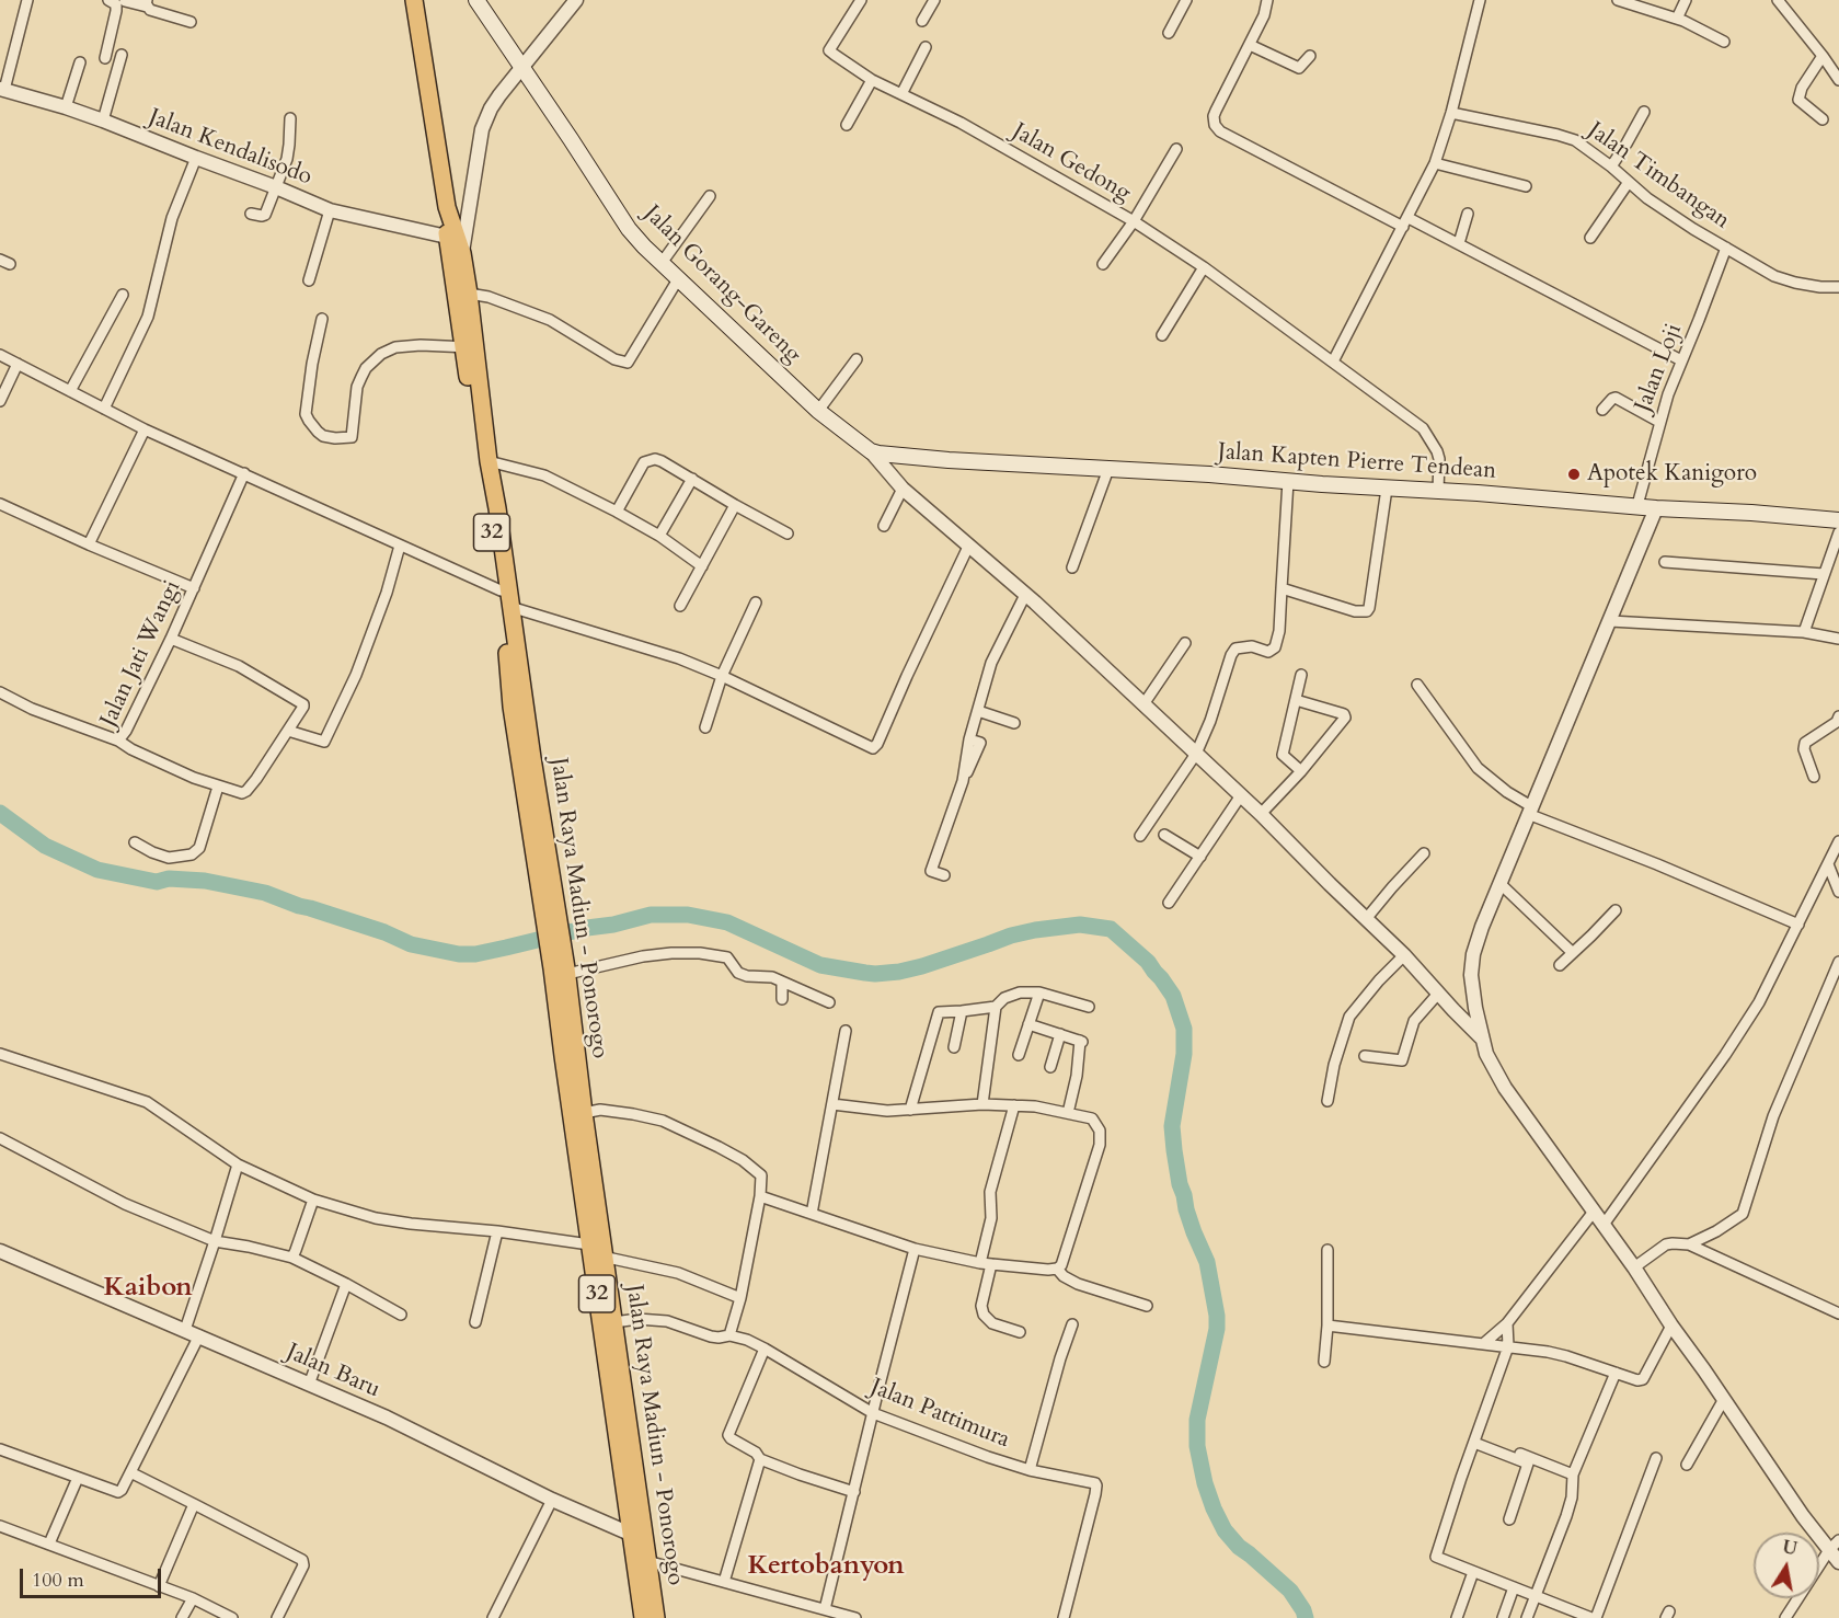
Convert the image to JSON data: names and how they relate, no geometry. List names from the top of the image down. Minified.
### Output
{"streets":{"highway":["32","Jalan Raya Madiun - Ponorogo"],"main road":["Jalan Gorang-Gareng","Jalan Kapten Pierre Tendean"],"street":["Jalan Kendalisodo","Jalan Gedong","Jalan Timbangan","Jalan Loji","Jalan Jati Wangi","Jalan Baru","Jalan Pattimura"]},"crossings":[["Jalan Kendalisodo","Jalan Raya Madiun - Ponorogo"],["Jalan Gedong","Jalan Kapten Pierre Tendean"],["Jalan Timbangan","Jalan Loji"],["Jalan Gorang-Gareng","Jalan Kapten Pierre Tendean"],["Jalan Loji","Jalan Kapten Pierre Tendean"],["Jalan Raya Madiun - Ponorogo","Jalan Baru"],["Jalan Raya Madiun - Ponorogo","Jalan Pattimura"]],"districts":["Kaibon","Kertobanyon"],"places":["Apotek Kanigoro"],"scale_bar":"100 m","north":"top"}
